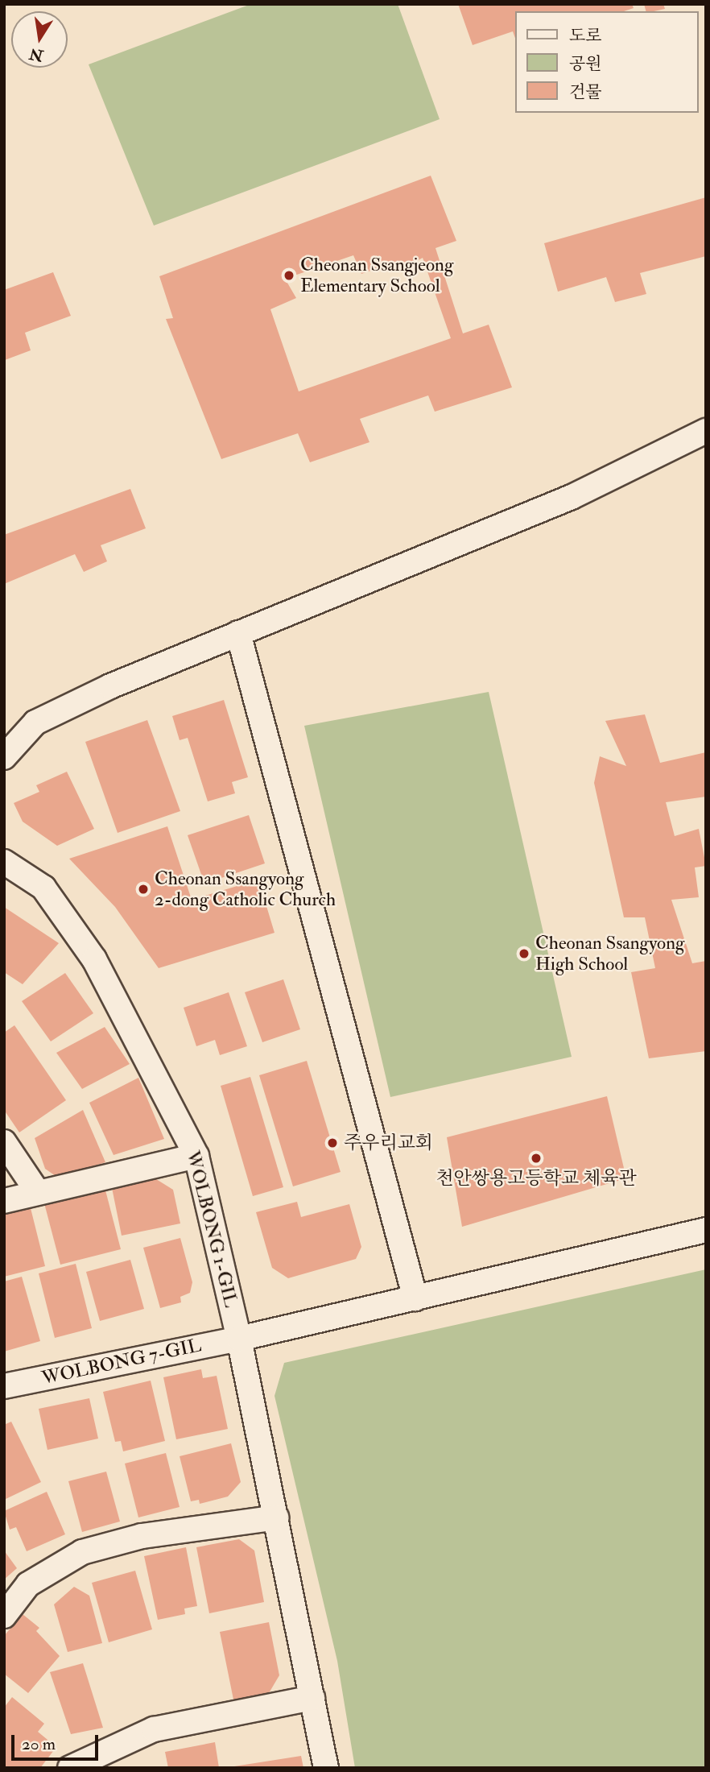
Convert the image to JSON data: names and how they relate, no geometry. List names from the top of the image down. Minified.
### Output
{"streets":{"street":["WOLBONG 1-GIL","WOLBONG 7-GIL"]},"crossings":[["WOLBONG 1-GIL","WOLBONG 7-GIL"]],"places":["Cheonan Ssangjeong Elementary School","Cheonan Ssangyong 2-dong Catholic Church","Cheonan Ssangyong High School","주우리교회","천안쌍용고등학교 체육관"],"legend":["도로","공원","건물"],"scale_bar":"20 m","north":"bottom"}
